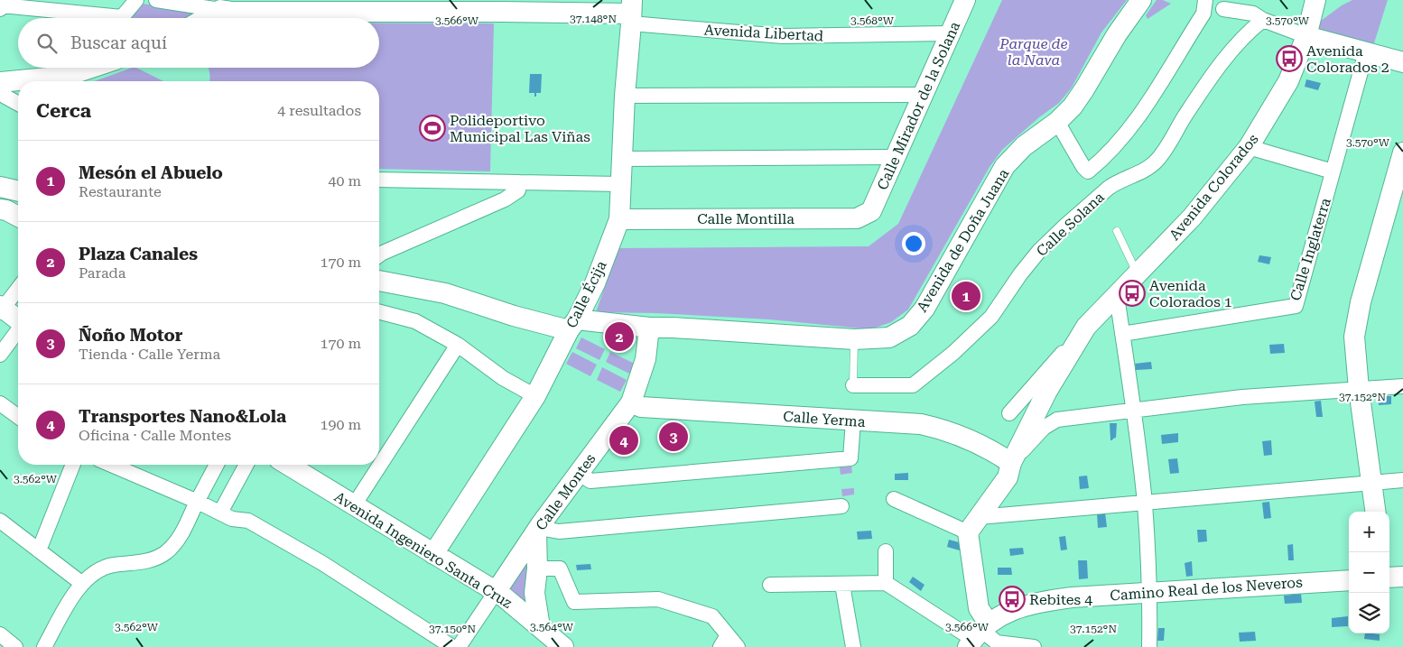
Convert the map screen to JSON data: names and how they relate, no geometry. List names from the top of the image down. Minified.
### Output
{"streets":{"street":["Avenida Libertad","Calle Mirador de la Solana","Avenida Colorados","Calle Montilla","Calle Solana","Avenida de Doña Juana","Calle Inglaterra","Calle Écija","Calle Yerma","Calle Montes","Avenida Ingeniero Santa Cruz","Camino Real de los Neveros"]},"crossings":[["Avenida Libertad","Calle Mirador de la Solana"],["Avenida Libertad","Calle Écija"],["Calle Mirador de la Solana","Calle Montilla"],["Avenida Colorados","Calle Yerma"],["Calle Montilla","Calle Écija"],["Avenida de Doña Juana","Calle Écija"],["Avenida de Doña Juana","Calle Montes"],["Calle Écija","Avenida Ingeniero Santa Cruz"],["Calle Yerma","Calle Montes"],["Calle Montes","Avenida Ingeniero Santa Cruz"]],"parks":["Parque de la Nava"],"places":{"bus stop":["Avenida Colorados 2","Avenida Colorados 1","Rebites 4"],"sports":["Polideportivo Municipal Las Viñas"]},"page":{"search":"Buscar aquí","heading":["Cerca","4 resultados"],"list":[{"mark":"1","name":"Mesón el Abuelo","note":"Restaurante","value":"40 m"},{"mark":"2","name":"Plaza Canales","note":"Parada","value":"170 m"},{"mark":"3","name":"Ñoño Motor","note":"Tienda · Calle Yerma","value":"170 m"},{"mark":"4","name":"Transportes Nano&Lola","note":"Oficina · Calle Montes","value":"190 m"}],"pins":["1","2","3","4"],"map_buttons":["+","−"]},"coordinates":["37.148°N","3.566°W","3.568°W","3.570°W","37.152°N","3.562°W","3.564°W","37.150°N"]}
